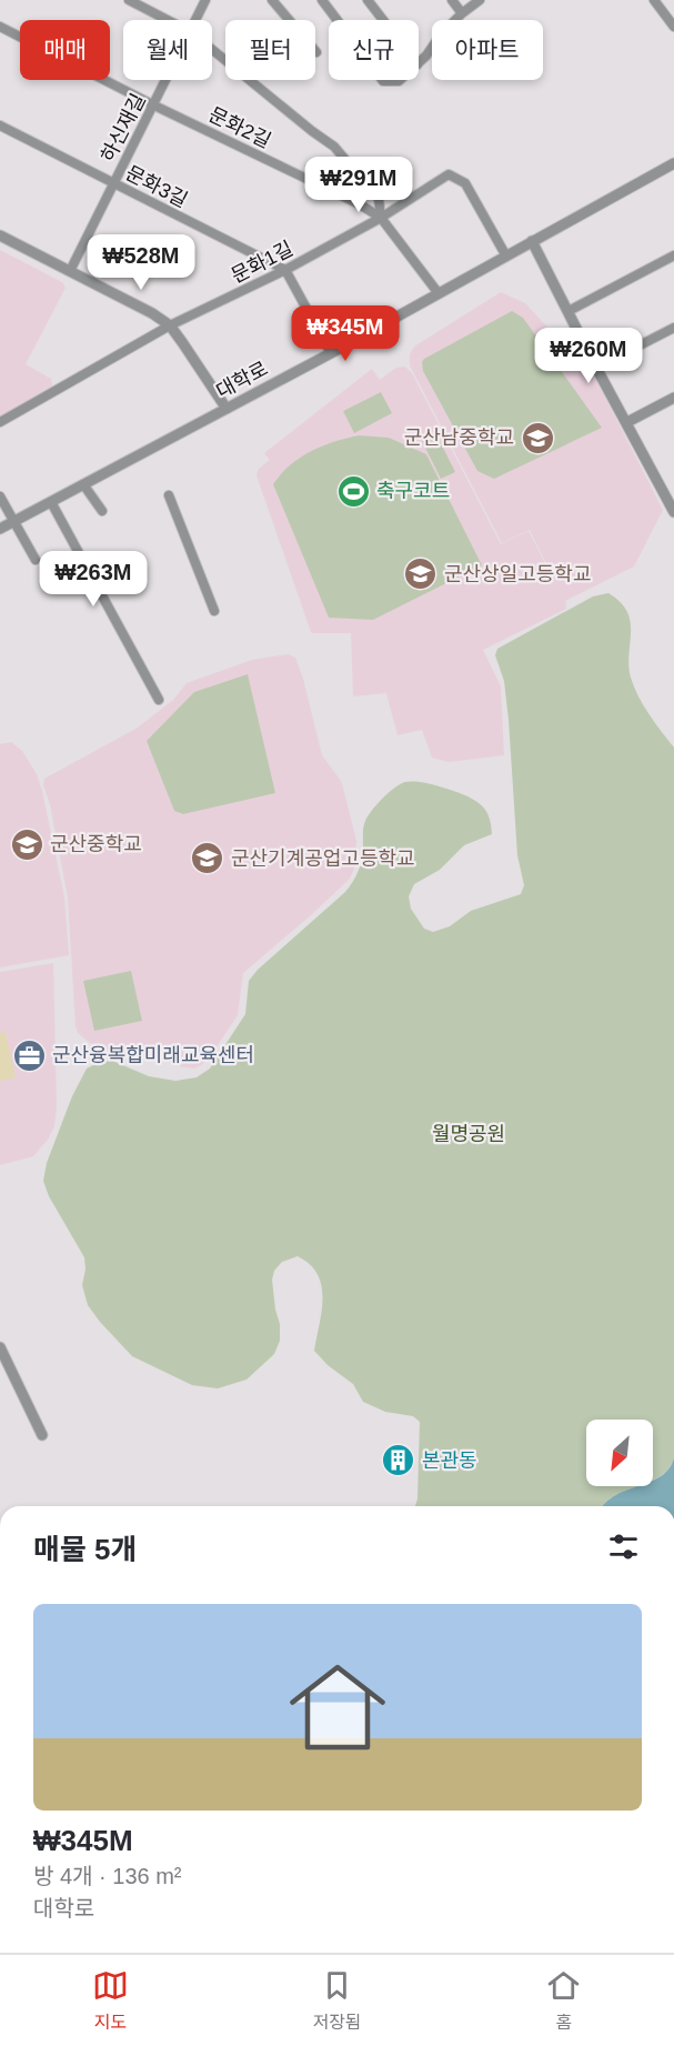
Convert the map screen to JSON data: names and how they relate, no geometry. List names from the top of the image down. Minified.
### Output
{"streets":{"street":["하신재길","문화2길","문화3길","문화1길","대학로"]},"crossings":[["하신재길","문화2길"],["하신재길","문화3길"],["문화2길","문화1길"],["문화2길","대학로"],["문화3길","문화1길"],["문화1길","대학로"]],"parks":["월명공원"],"places":{"school or university":["군산남중학교","군산상일고등학교","군산중학교","군산기계공업고등학교"],"sports":["축구코트"],"office":["군산융복합미래교육센터"],"building":["본관동"]},"north":"bottom left","page":{"chip":["매매","월세","필터","신규","아파트"],"price":["₩291M","₩528M","₩345M","₩260M","₩263M"],"heading":"매물 5개","list":[{"name":"₩345M","note":"방 4개 · 136 m² · 대학로"}],"tabs":["지도","저장됨","홈"]}}
